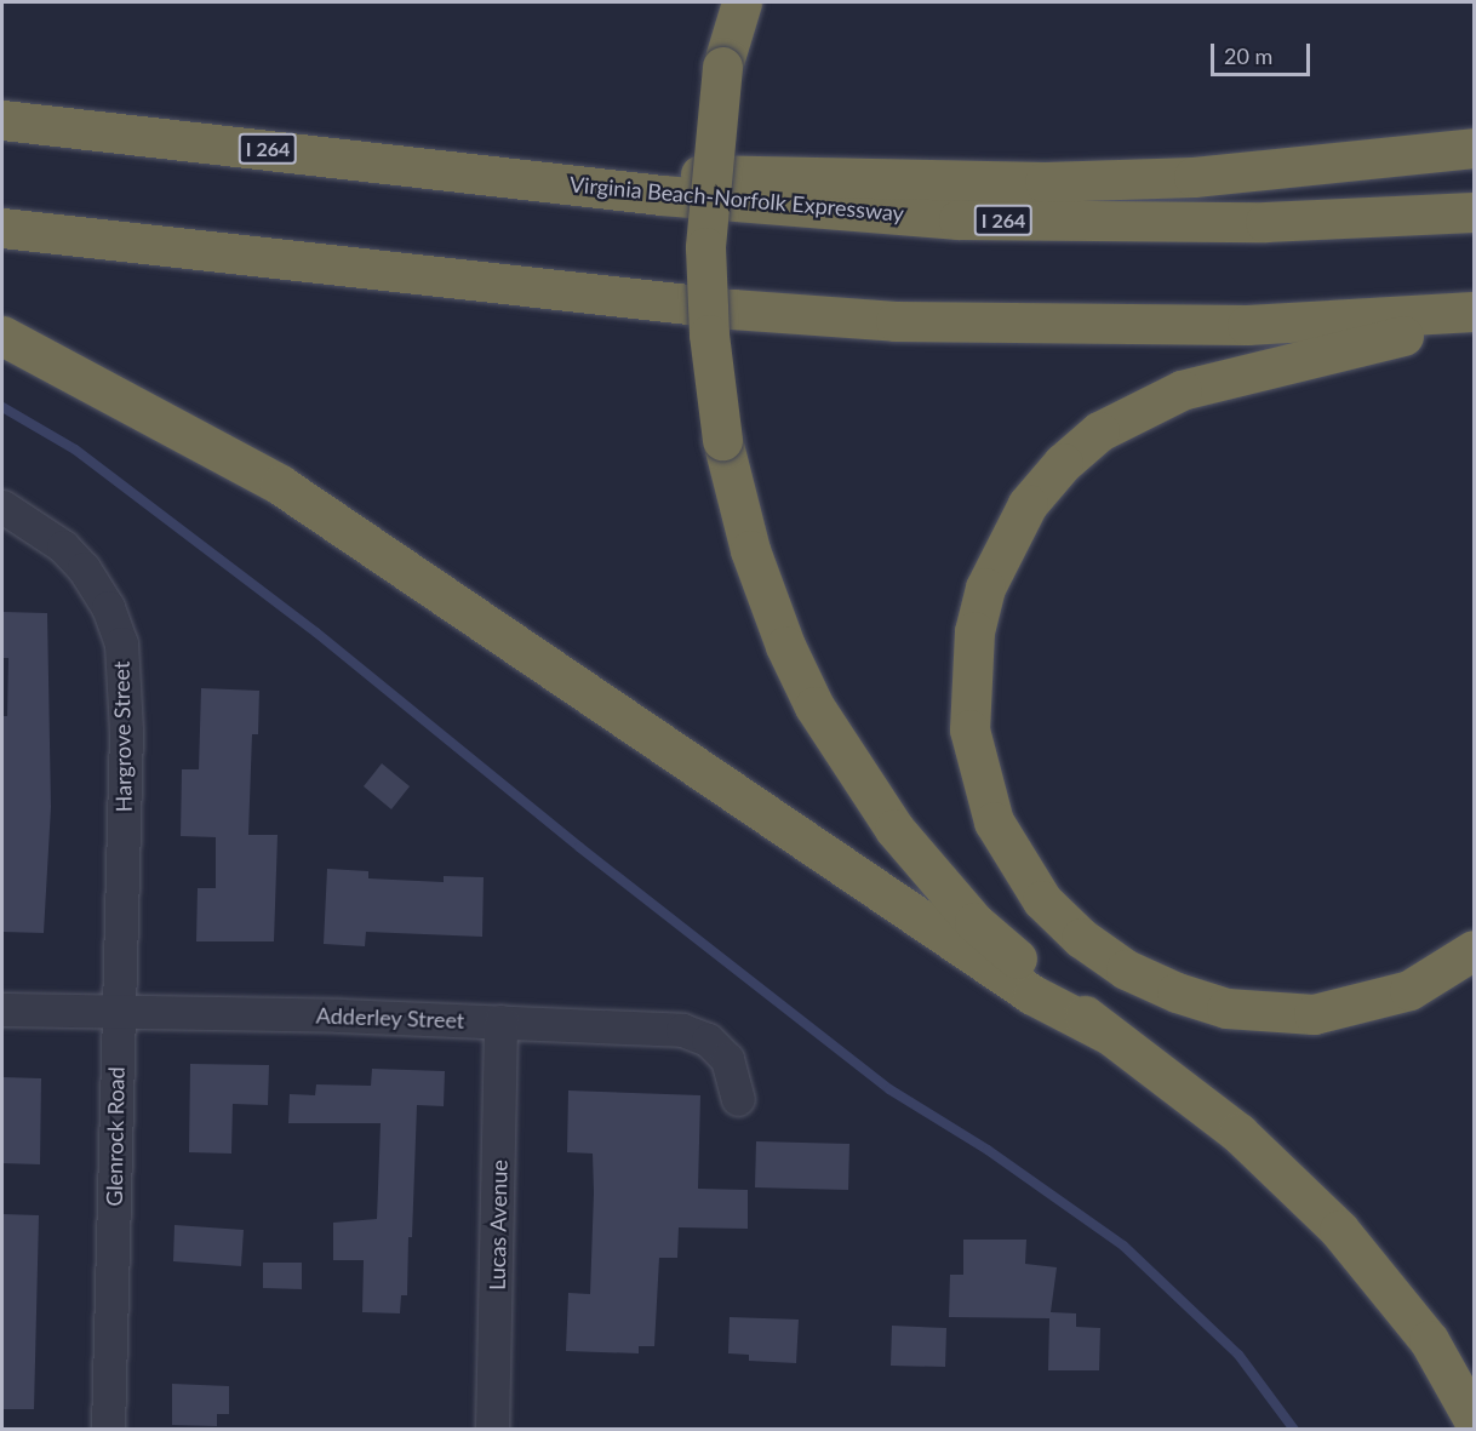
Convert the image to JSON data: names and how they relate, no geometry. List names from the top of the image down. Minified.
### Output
{"streets":{"highway":["I 264","Virginia Beach-Norfolk Expressway"],"street":["Hargrove Street","Adderley Street","Glenrock Road","Lucas Avenue"]},"crossings":[["Hargrove Street","Glenrock Road"],["Adderley Street","Glenrock Road"],["Adderley Street","Lucas Avenue"]],"scale_bar":"20 m"}
